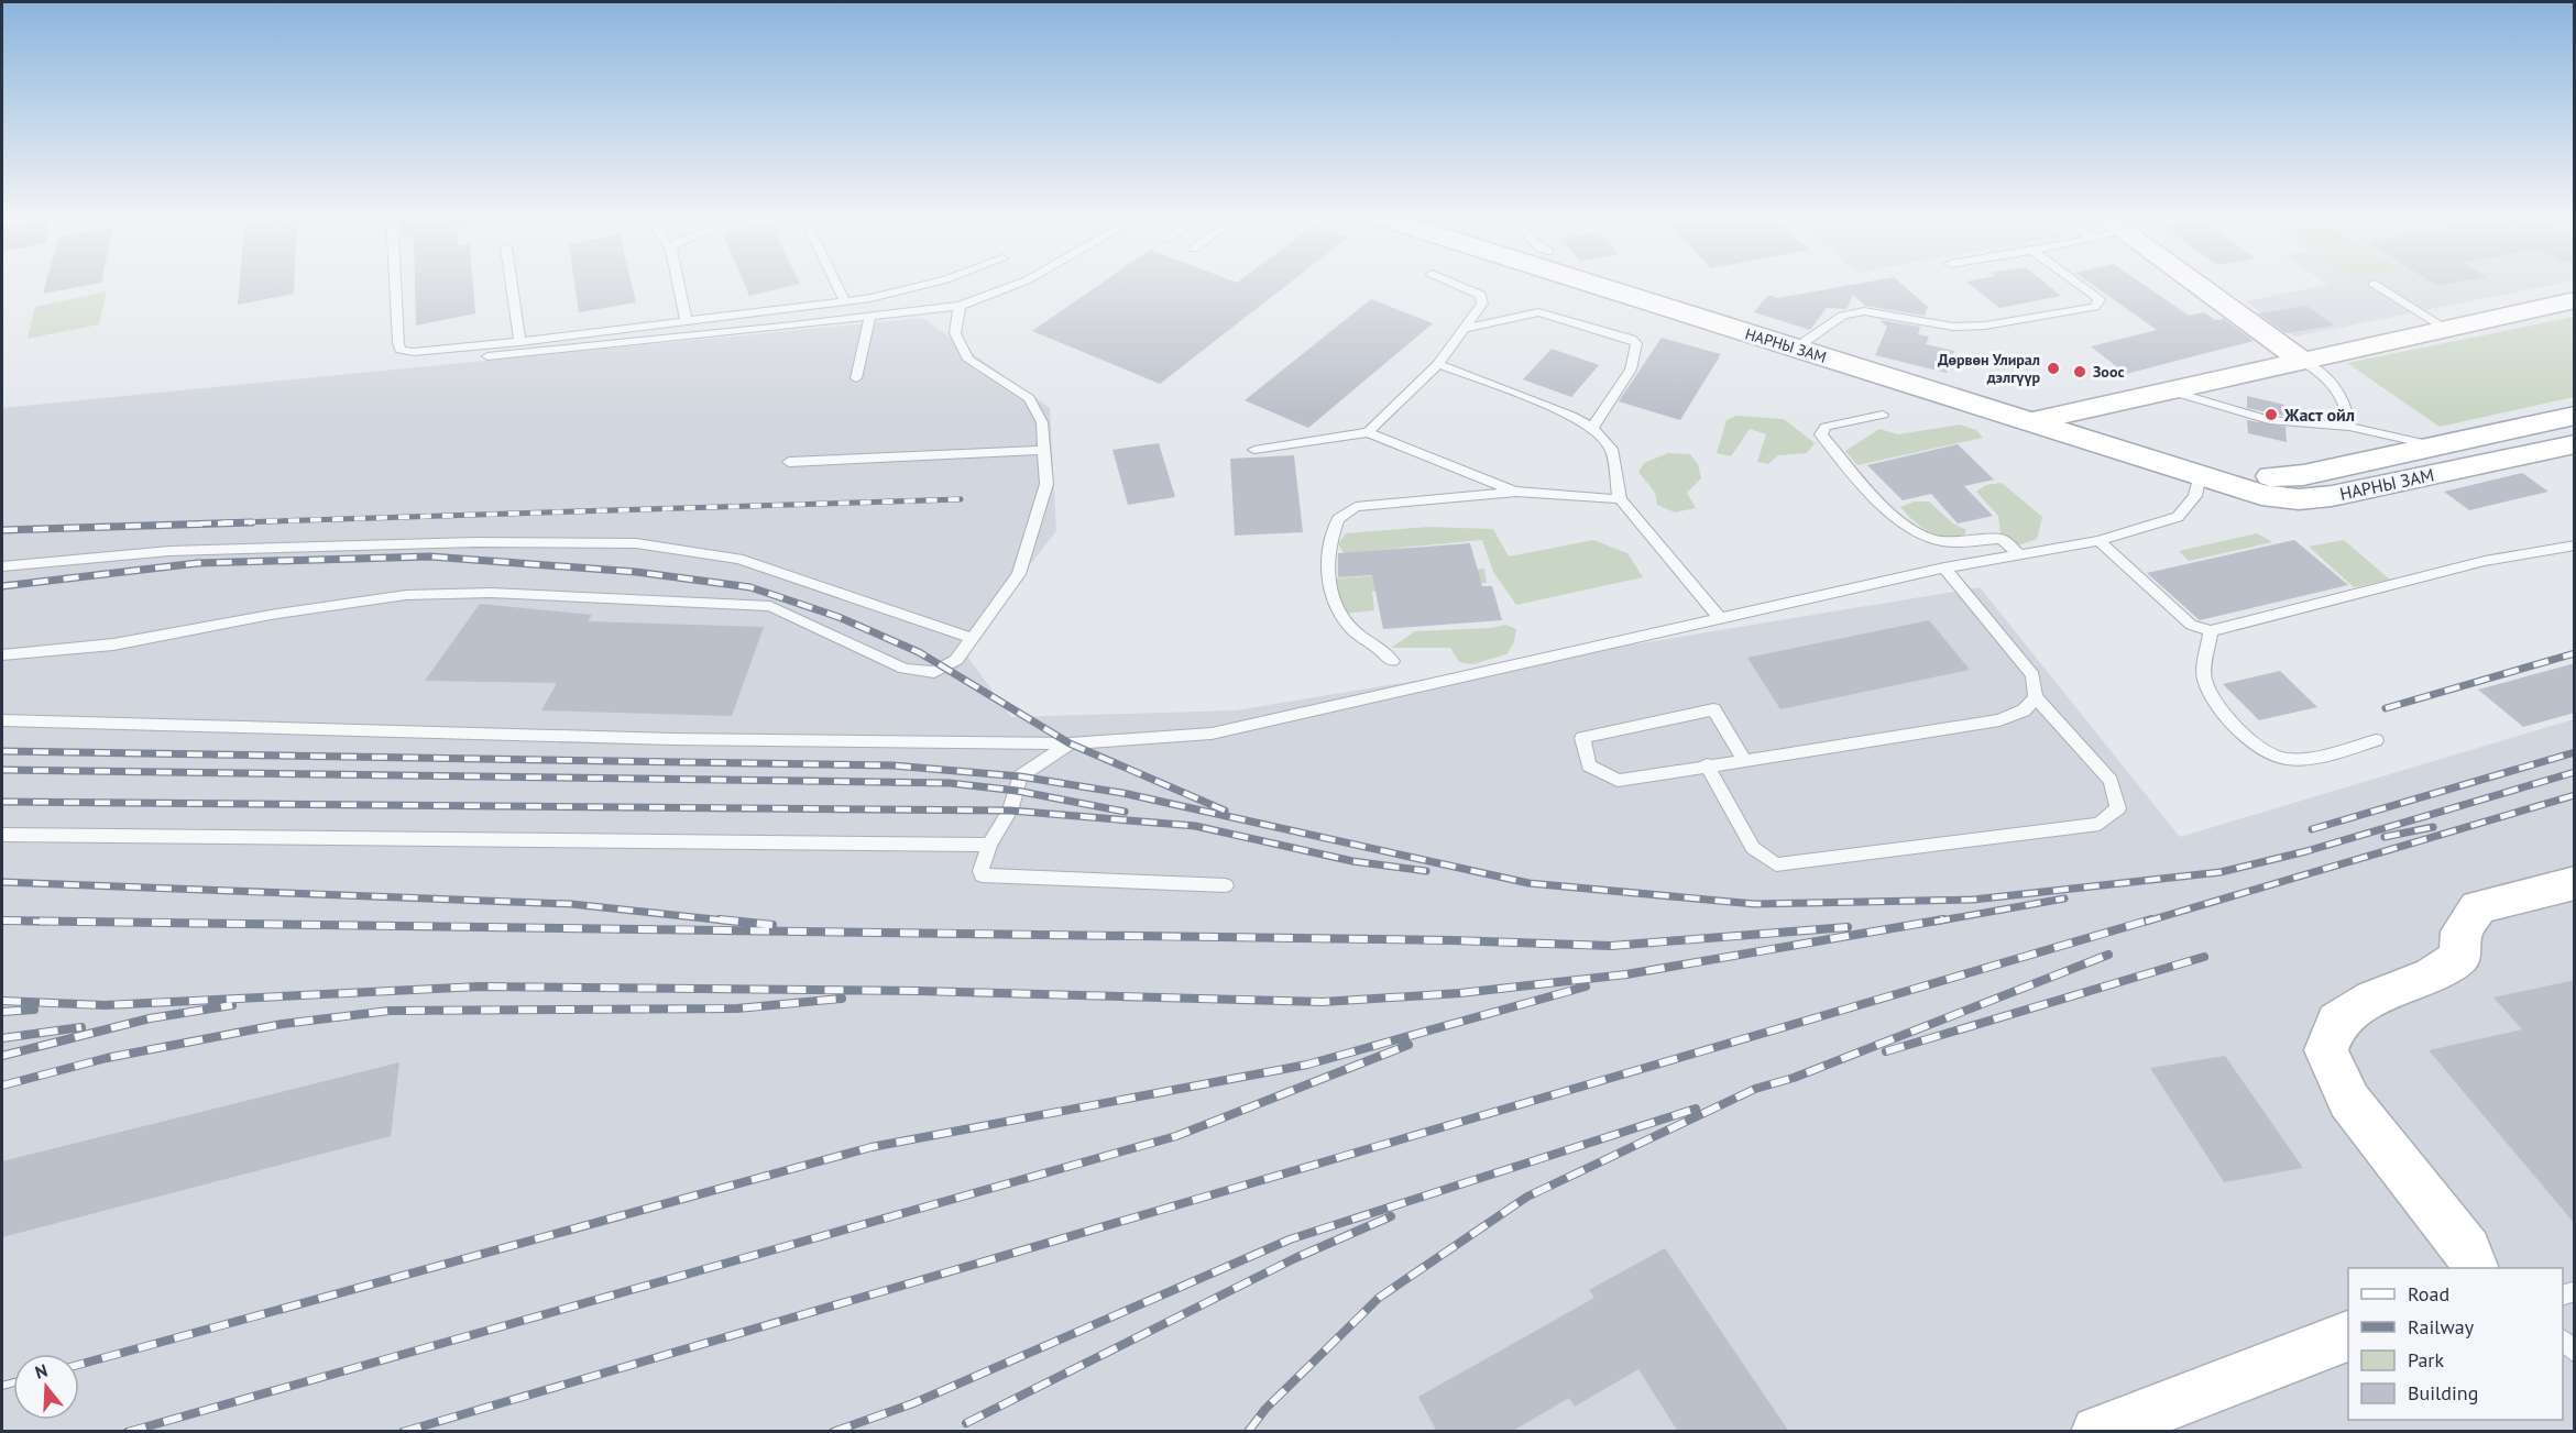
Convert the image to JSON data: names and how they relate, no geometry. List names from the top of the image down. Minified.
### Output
{"streets":{"main road":["НАРНЫ ЗАМ"]},"places":["Дөрвөн Улирал дэлгүүр","Зоос","Жаст ойл"],"legend":["Road","Railway","Park","Building"],"north":"top"}
